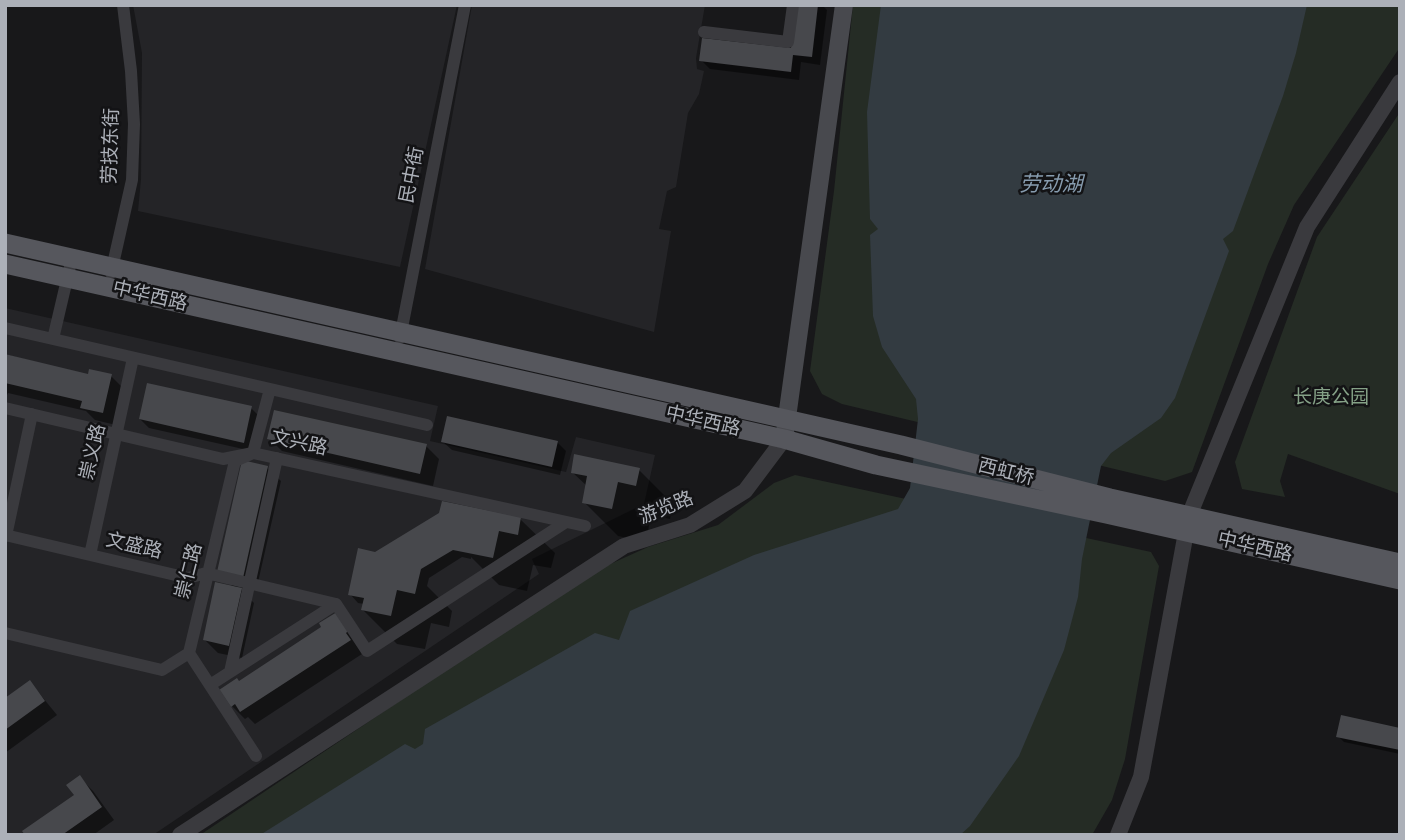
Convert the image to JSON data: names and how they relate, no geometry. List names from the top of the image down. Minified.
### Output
{"streets":{"main road":["中华西路","西虹桥","游览路"],"street":["劳技东街","民中街","文兴路","崇义路","文盛路","崇仁路"]},"crossings":[["劳技东街","中华西路"],["民中街","中华西路"],["中华西路","西虹桥"],["中华西路","游览路"],["文兴路","崇义路"],["文兴路","崇仁路"],["崇义路","文盛路"],["文盛路","崇仁路"]],"water":["劳动湖"],"parks":["长庚公园"]}
